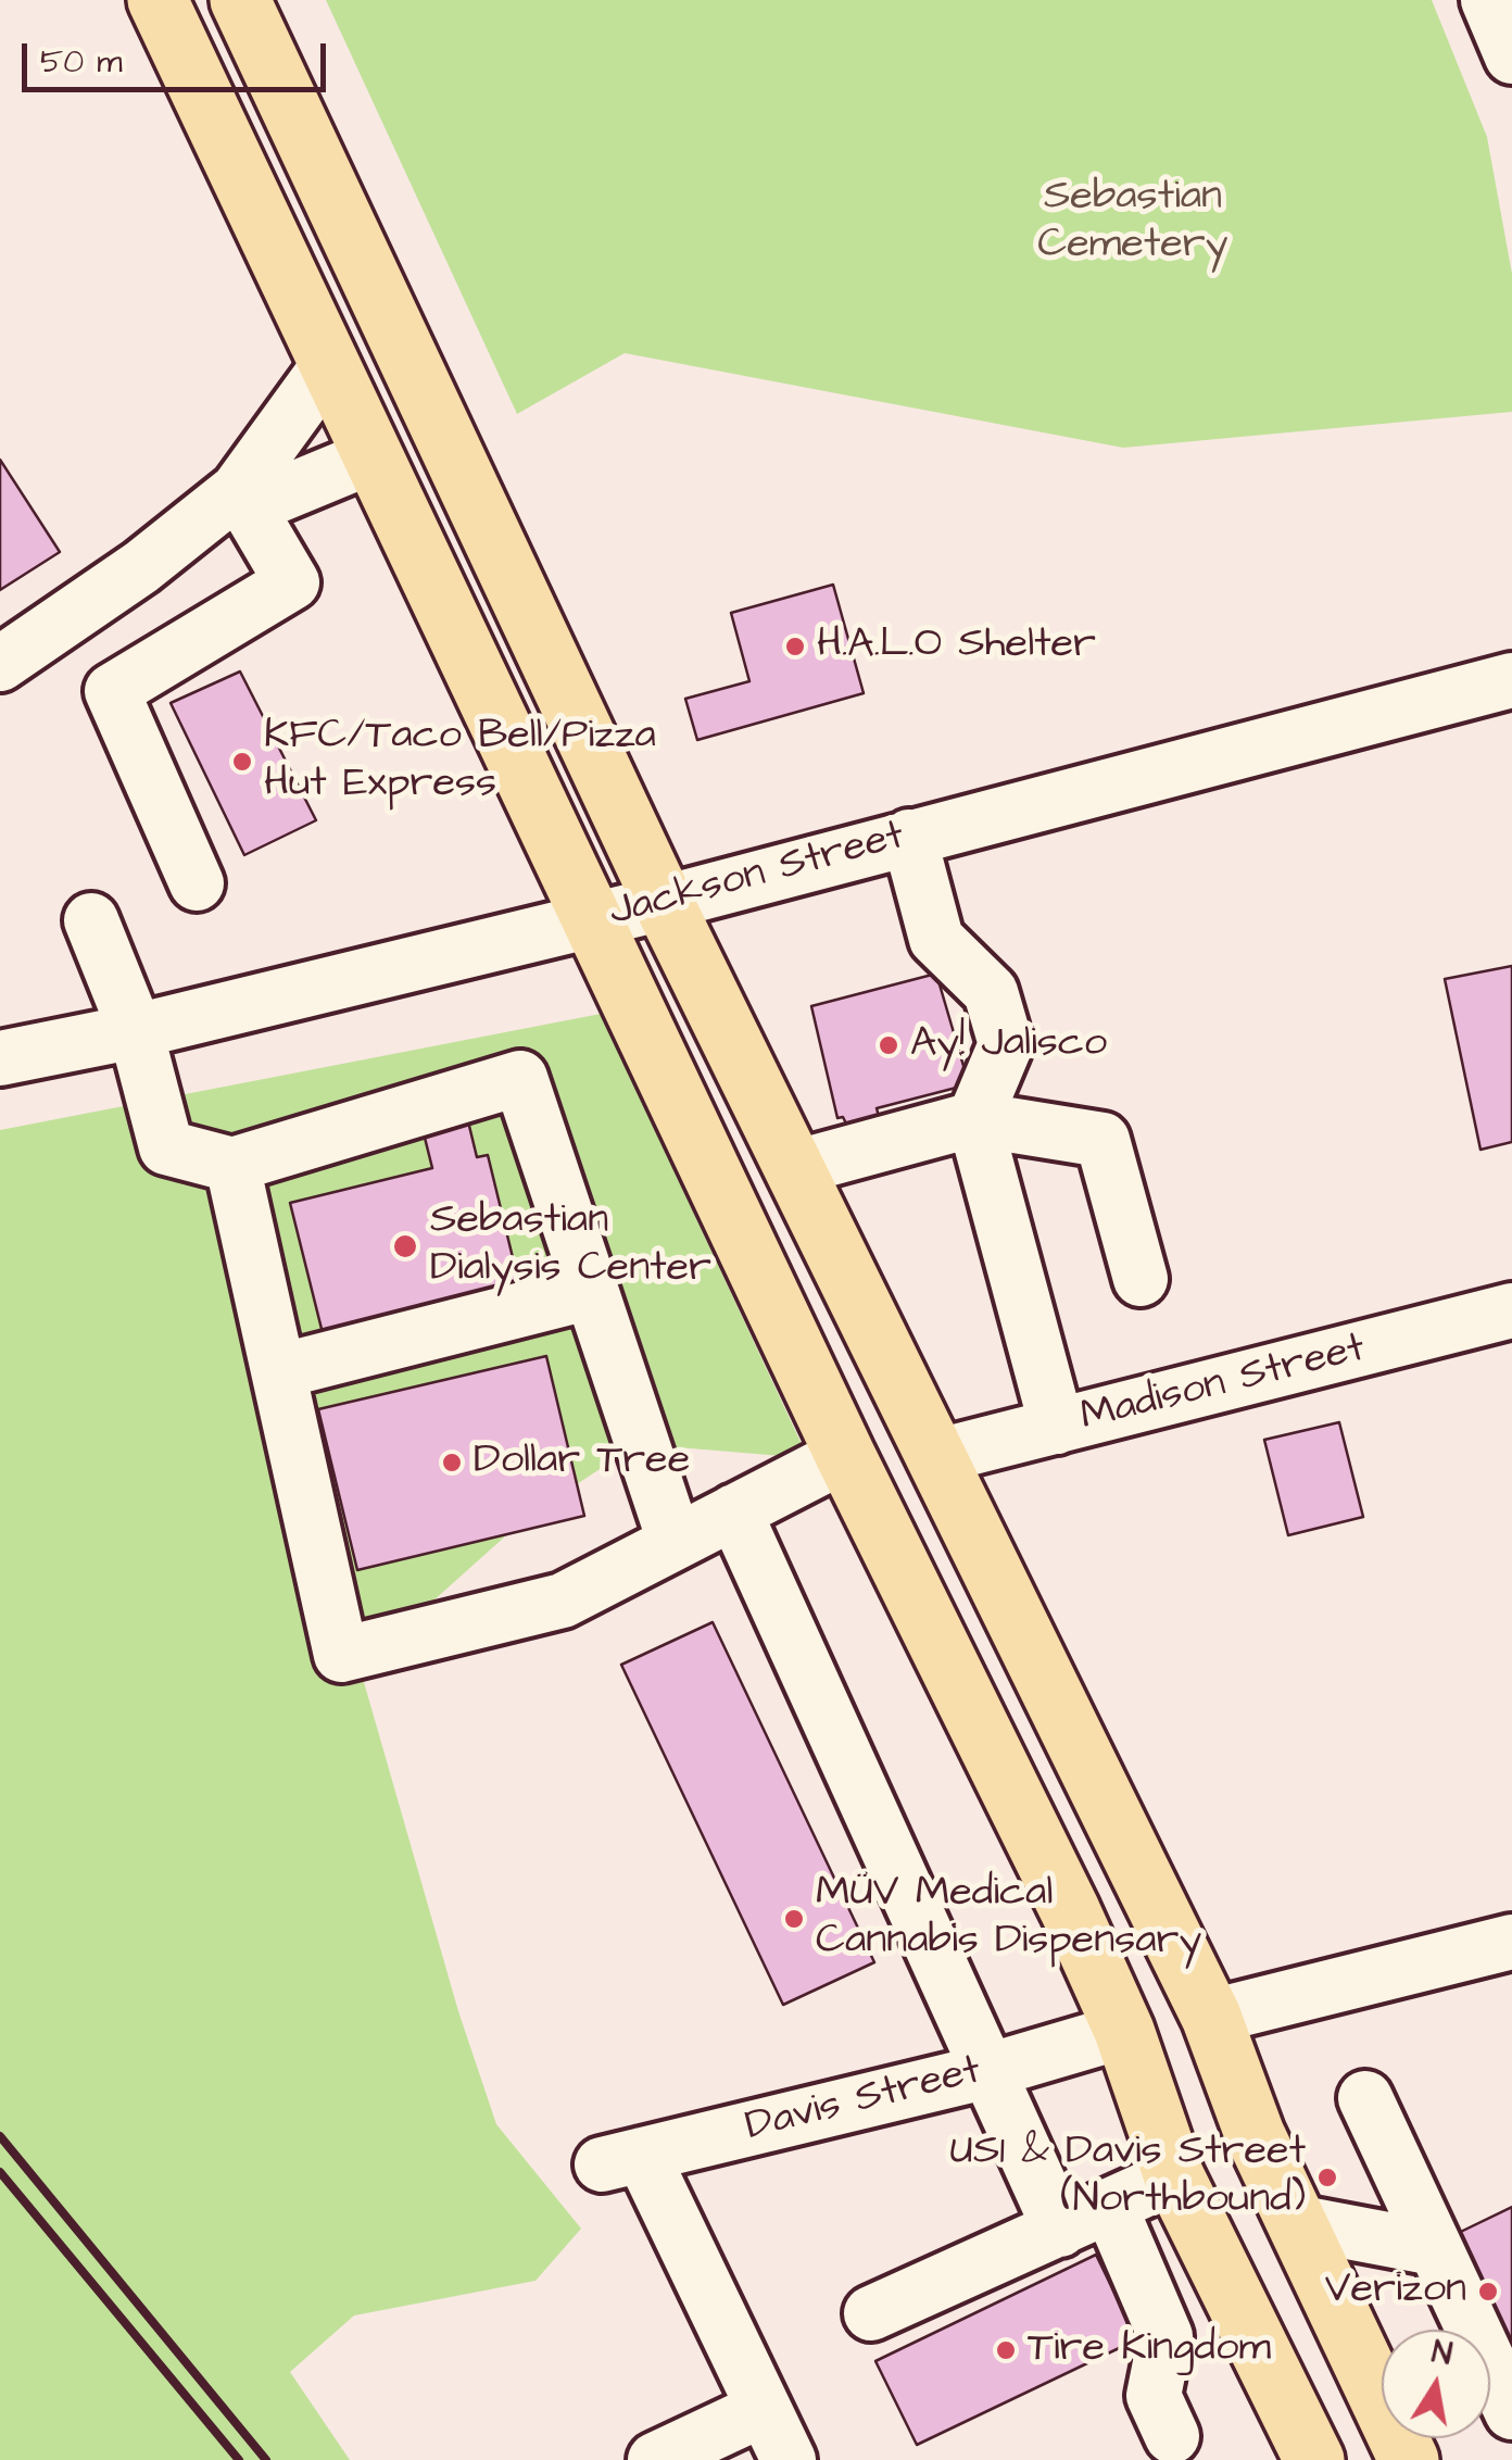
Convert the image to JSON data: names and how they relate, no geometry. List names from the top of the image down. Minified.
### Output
{"streets":{"street":["Jackson Street","Madison Street","Davis Street"]},"parks":["Sebastian Cemetery"],"places":["H.A.L.O Shelter","KFC/Taco Bell/Pizza Hut Express","Ay! Jalisco","Sebastian Dialysis Center","Dollar Tree","MÜV Medical Cannabis Dispensary","US1 & Davis Street (Northbound)","Verizon","Tire Kingdom"],"scale_bar":"50 m","north":"top"}
